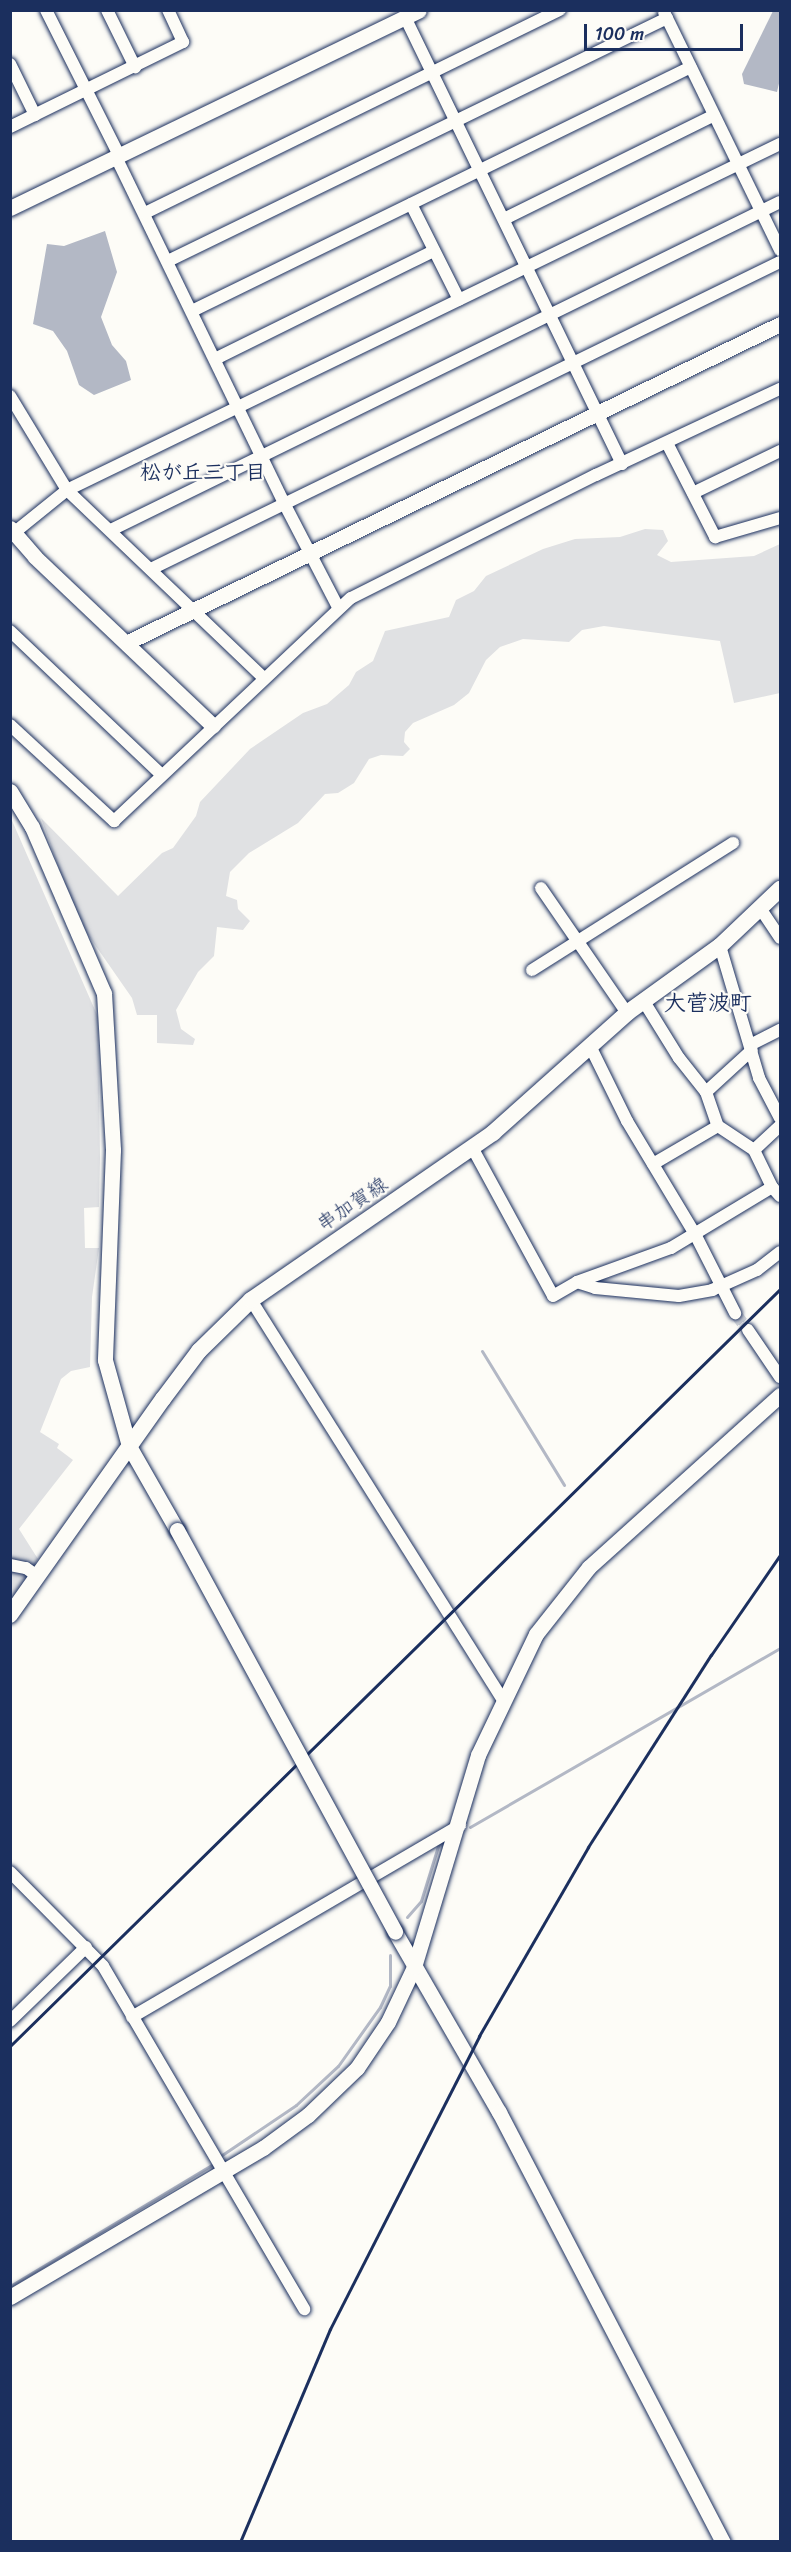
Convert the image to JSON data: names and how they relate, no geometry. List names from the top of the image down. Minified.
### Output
{"streets":{"main road":["串加賀線"]},"districts":["松が丘三丁目","大菅波町"],"scale_bar":"100 m"}
